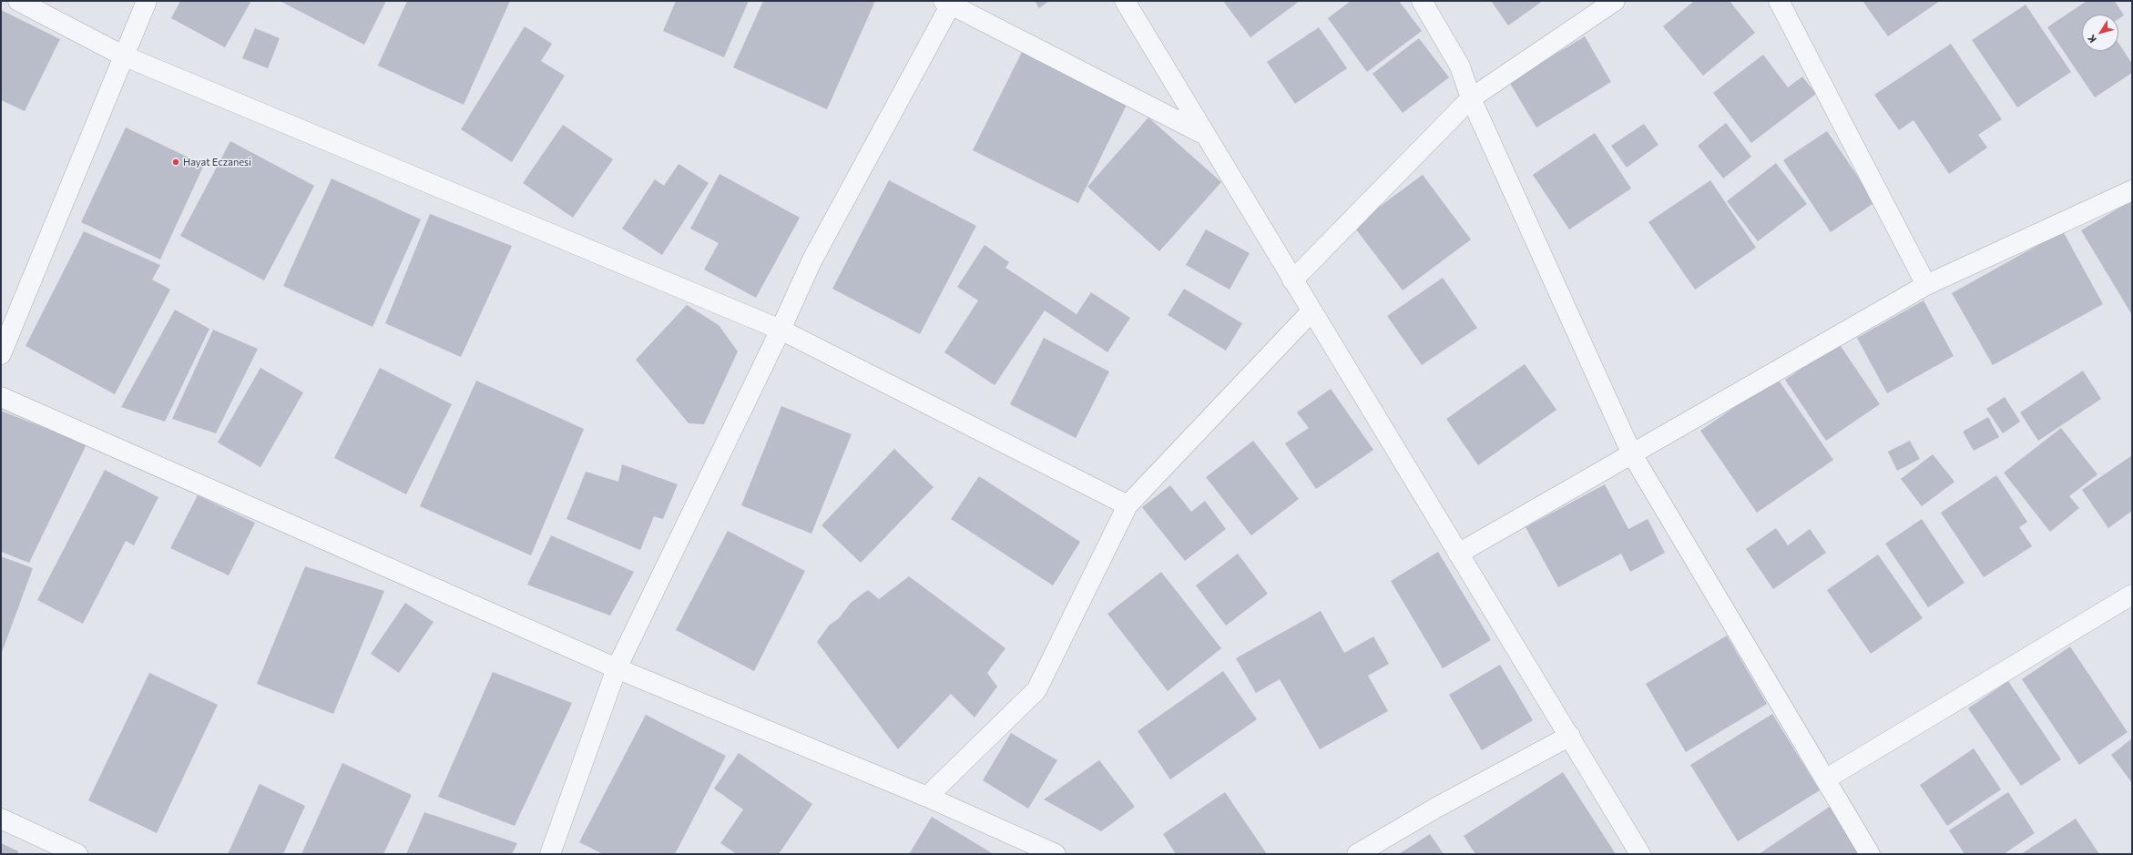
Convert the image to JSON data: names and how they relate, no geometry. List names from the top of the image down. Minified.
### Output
{"places":["Hayat Eczanesi"],"north":"bottom left"}
